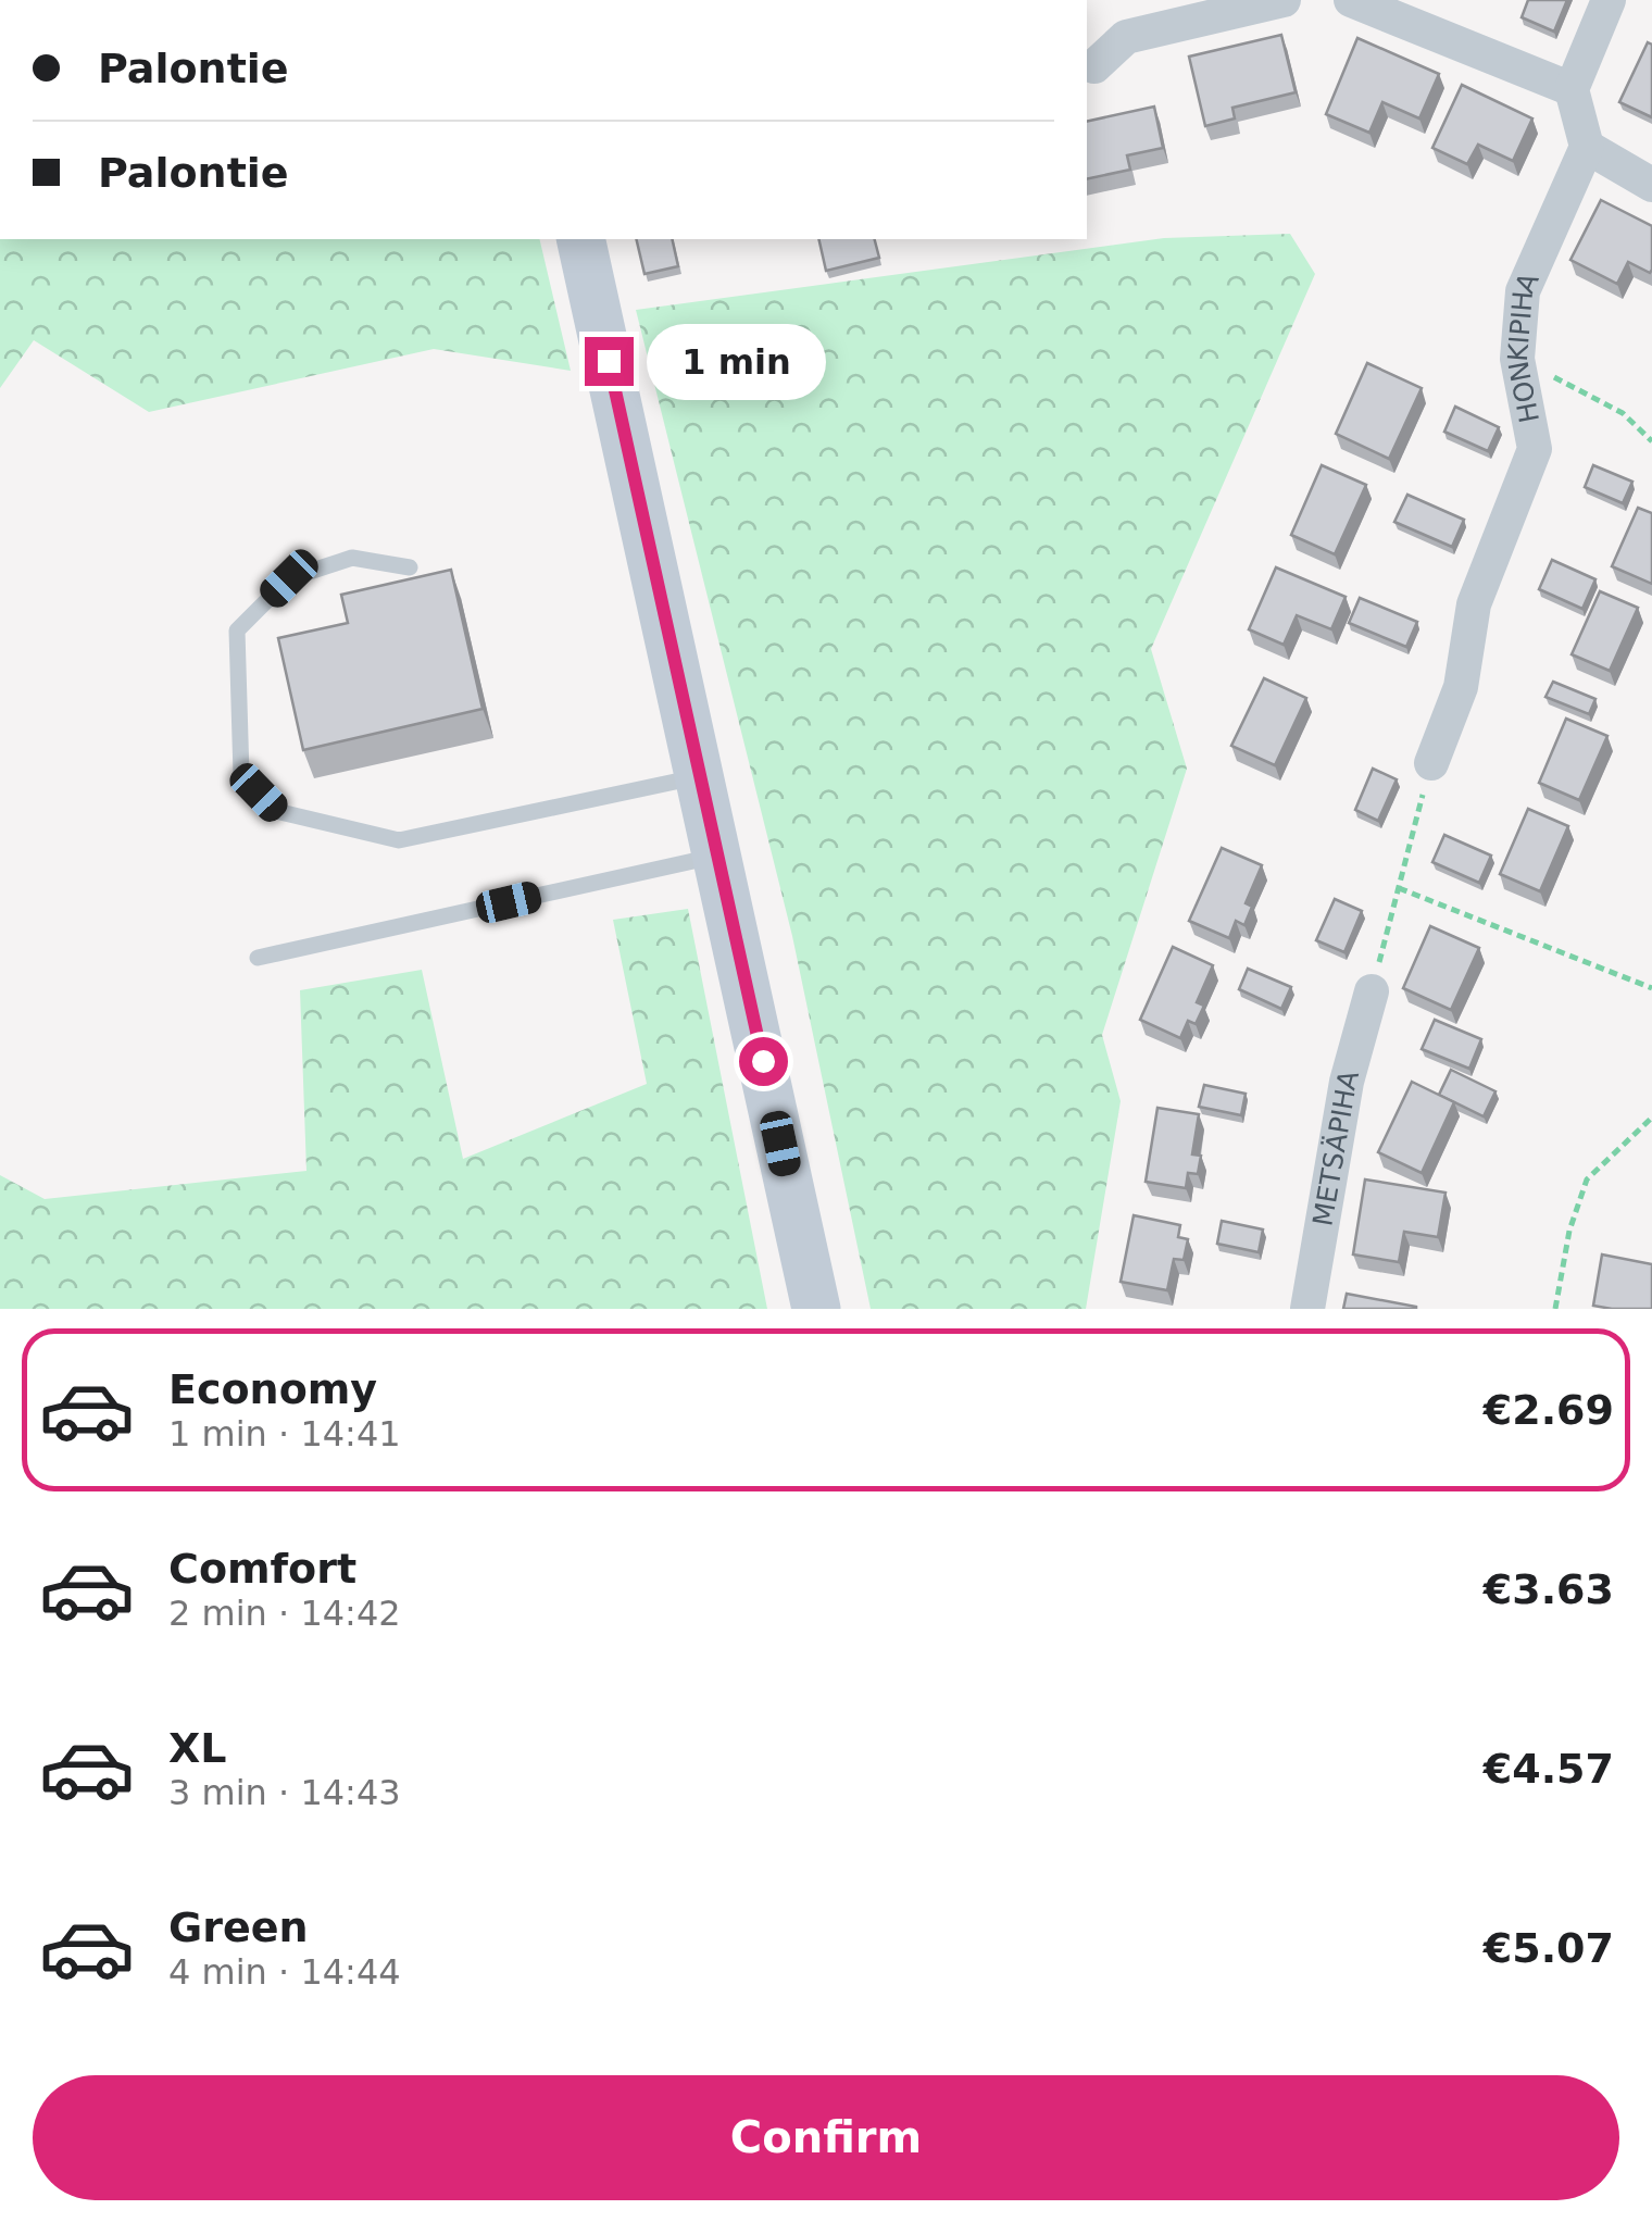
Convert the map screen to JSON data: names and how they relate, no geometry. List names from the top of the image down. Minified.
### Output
{"streets":{"street":["HONKIPIHA","METSÄPIHA"]},"page":{"banner":["Palontie","Palontie"],"bubble":"1 min","list":[{"name":"Economy","note":"1 min · 14:41","value":"€2.69"},{"name":"Comfort","note":"2 min · 14:42","value":"€3.63"},{"name":"XL","note":"3 min · 14:43","value":"€4.57"},{"name":"Green","note":"4 min · 14:44","value":"€5.07"}],"buttons":"Confirm"}}
